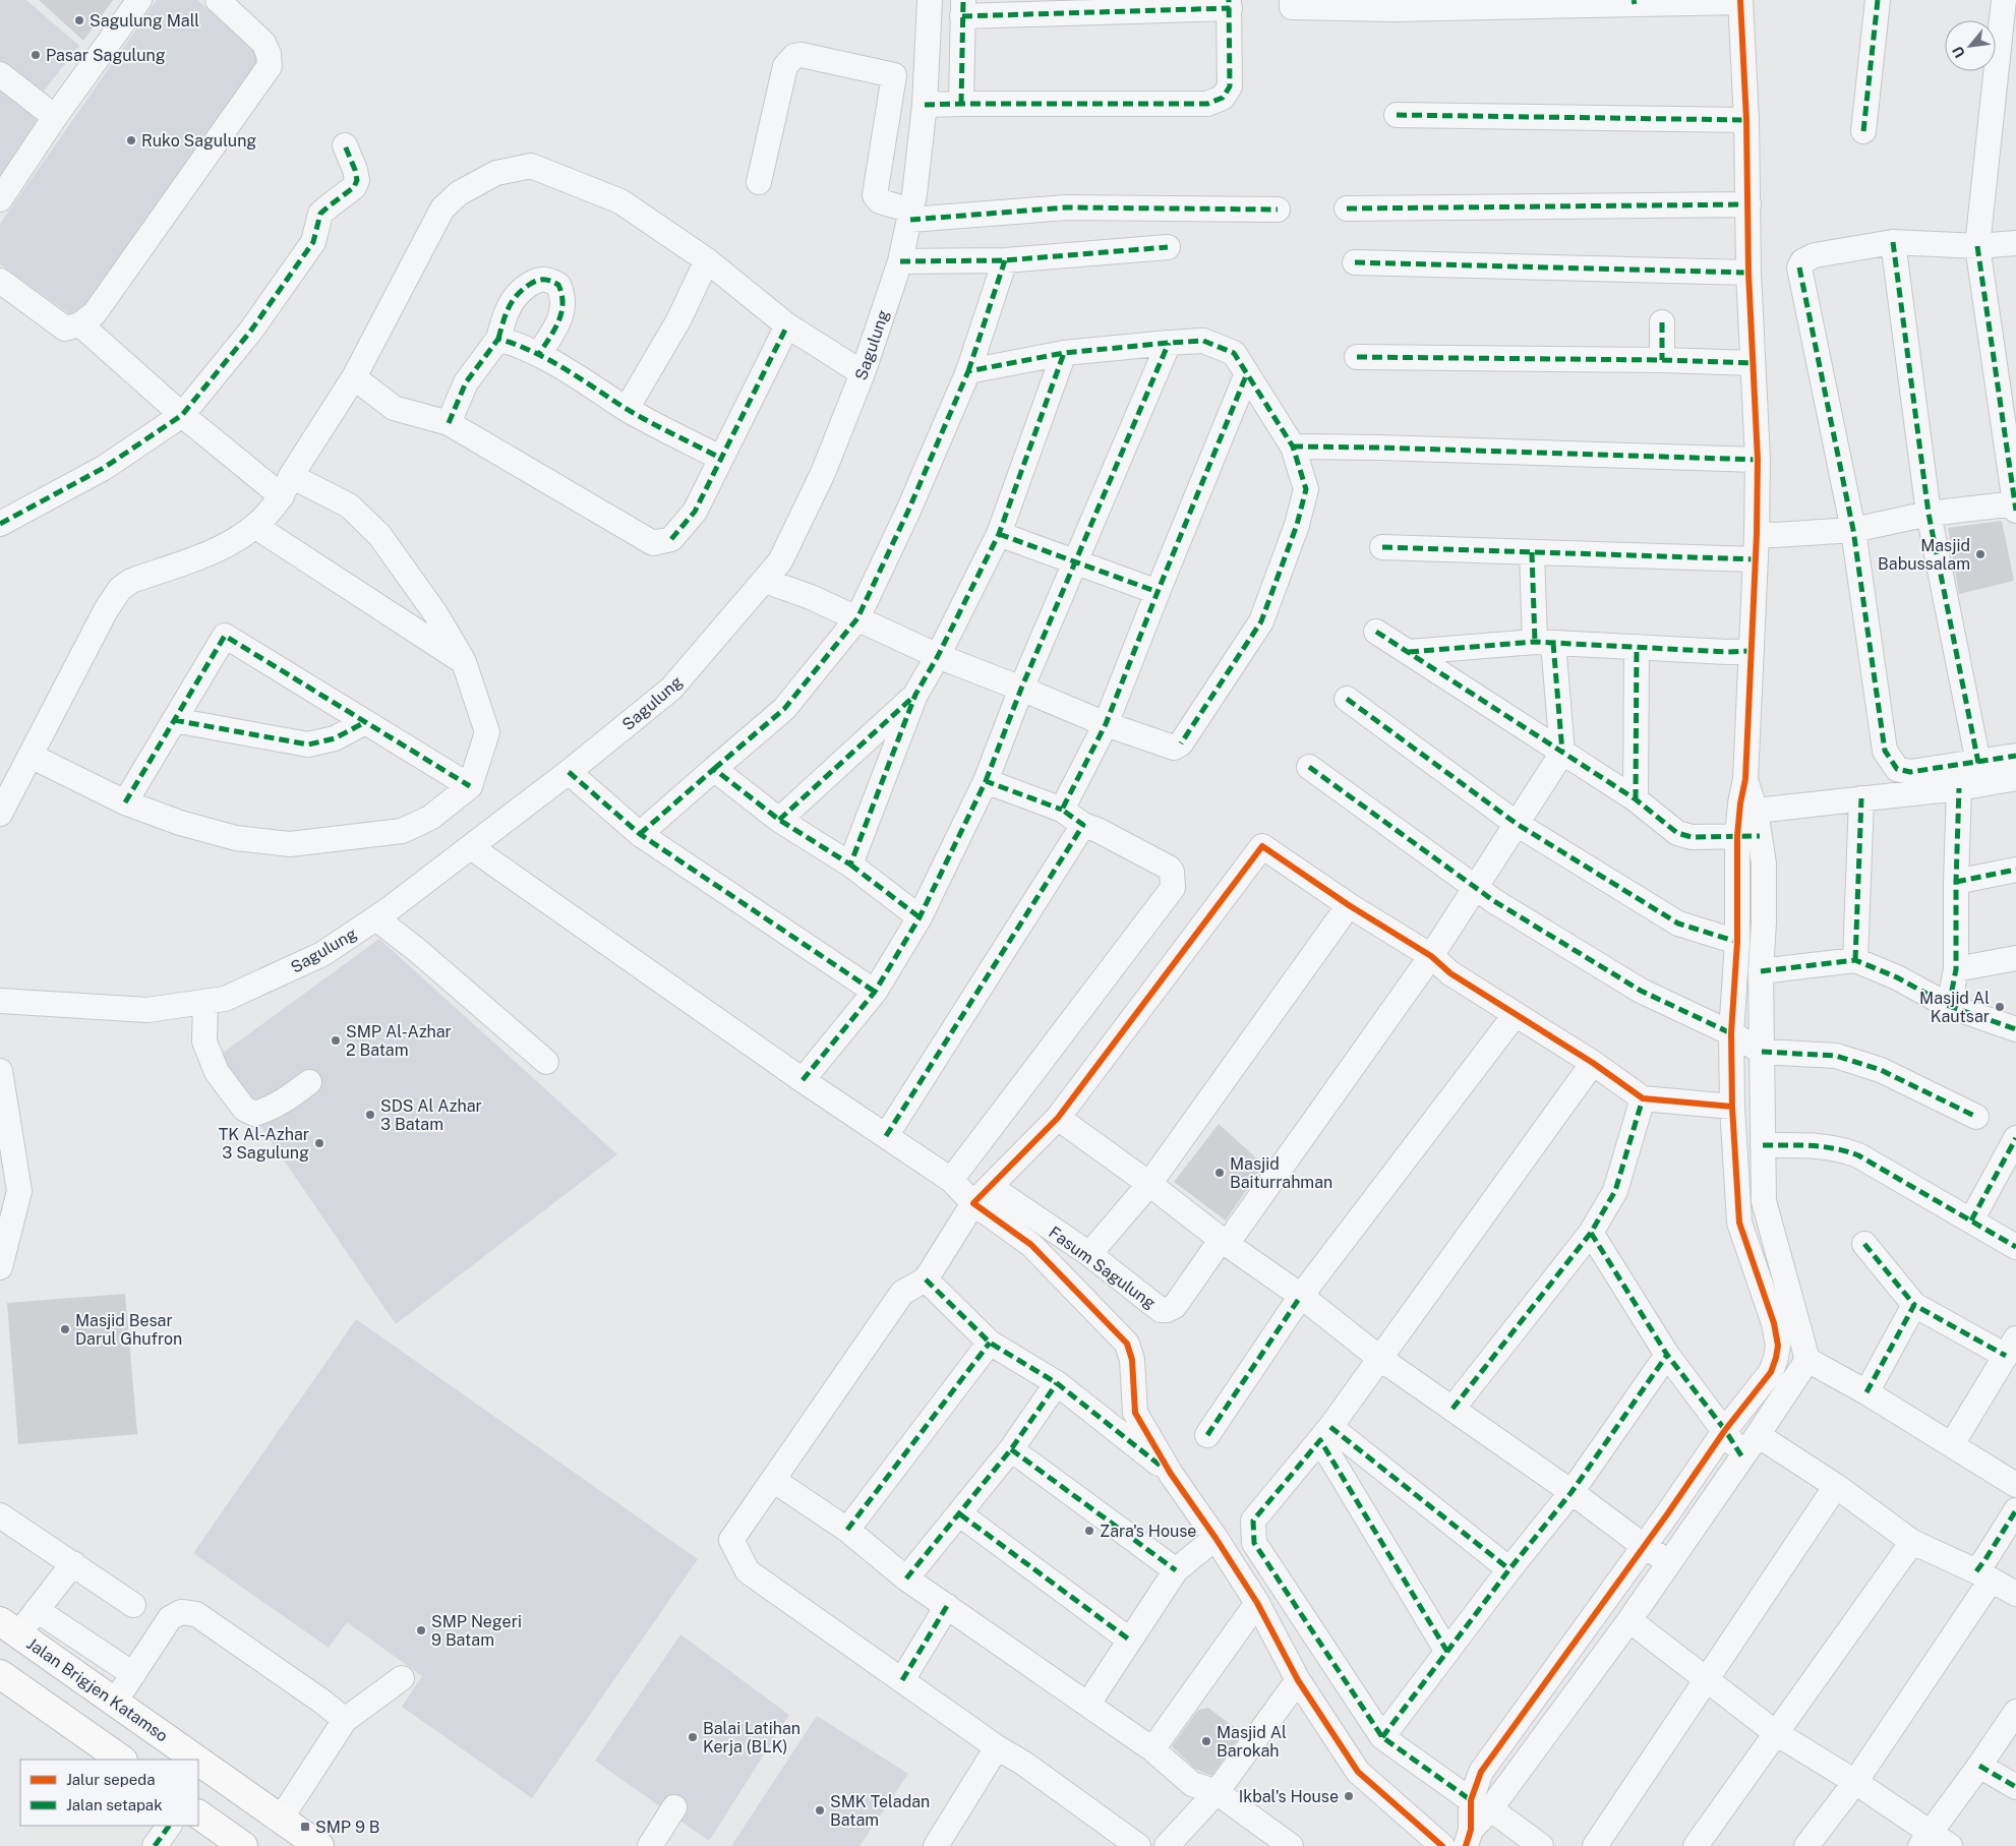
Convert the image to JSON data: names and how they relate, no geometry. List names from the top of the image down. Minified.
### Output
{"streets":{"highway":["Jalan Brigjen Katamso"],"street":["Sagulung","Fasum Sagulung"]},"places":{"other":["Sagulung Mall","Pasar Sagulung","Ruko Sagulung","Masjid Babussalam","Masjid Al Kautsar","SMP Al-Azhar 2 Batam","SDS Al Azhar 3 Batam","TK Al-Azhar 3 Sagulung","Masjid Baiturrahman","Masjid Besar Darul Ghufron","Zara's House","SMP Negeri 9 Batam","Balai Latihan Kerja (BLK)","Masjid Al Barokah","Ikbal's House","SMK Teladan Batam"],"transit":["SMP 9 B"]},"legend":["Jalur sepeda","Jalan setapak"],"north":"bottom left"}
